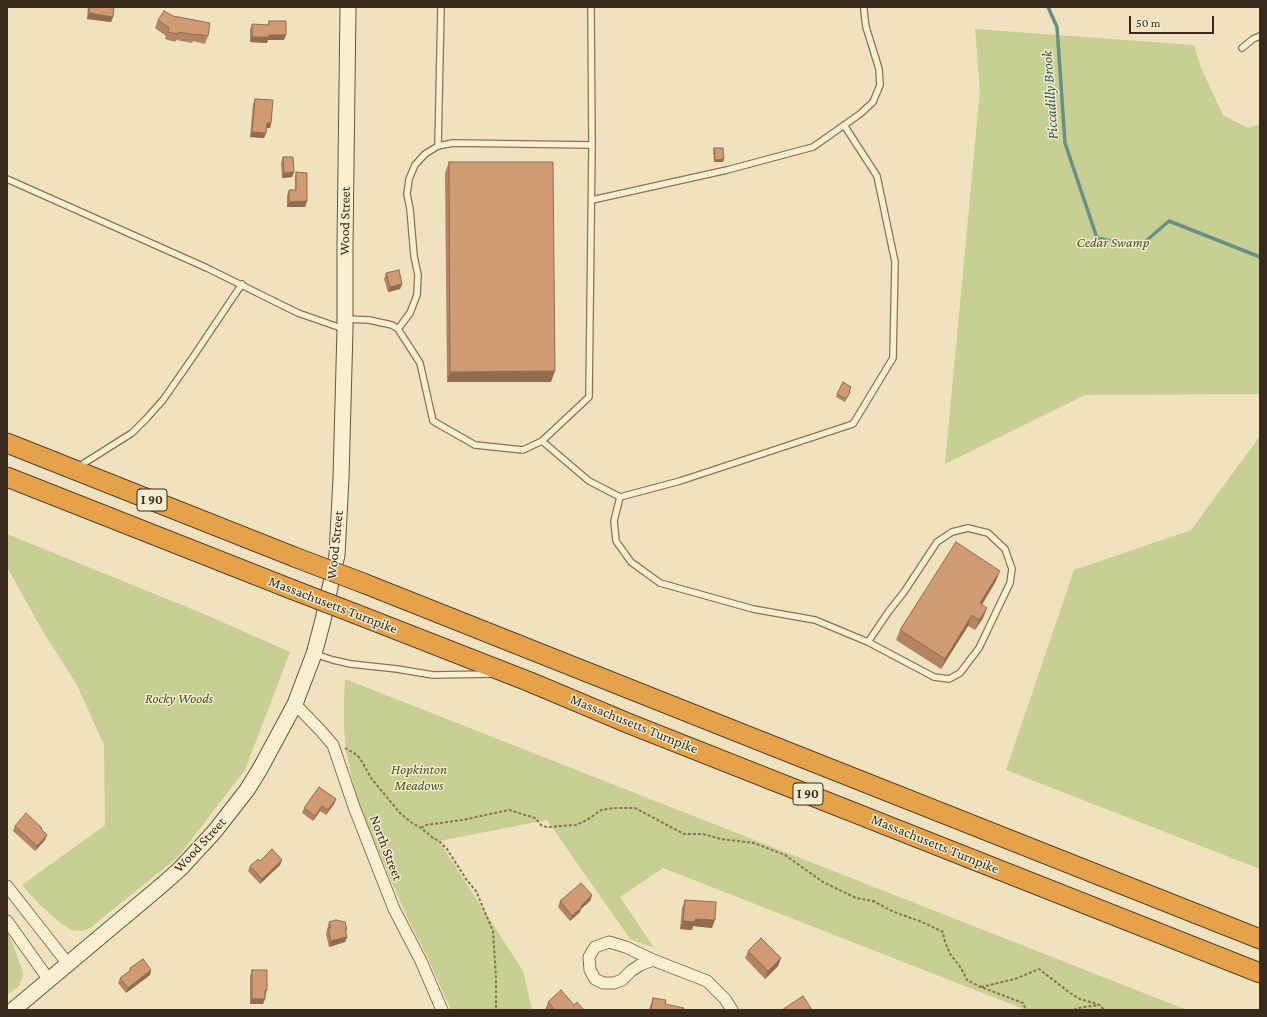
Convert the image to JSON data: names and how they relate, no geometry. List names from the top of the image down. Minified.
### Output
{"streets":{"highway":["I 90","Massachusetts Turnpike"],"main road":["Wood Street"],"street":["North Street"]},"crossings":[["Wood Street","North Street"]],"water":["Piccadilly Brook"],"parks":["Cedar Swamp","Rocky Woods","Hopkinton Meadows"],"scale_bar":"50 m"}
